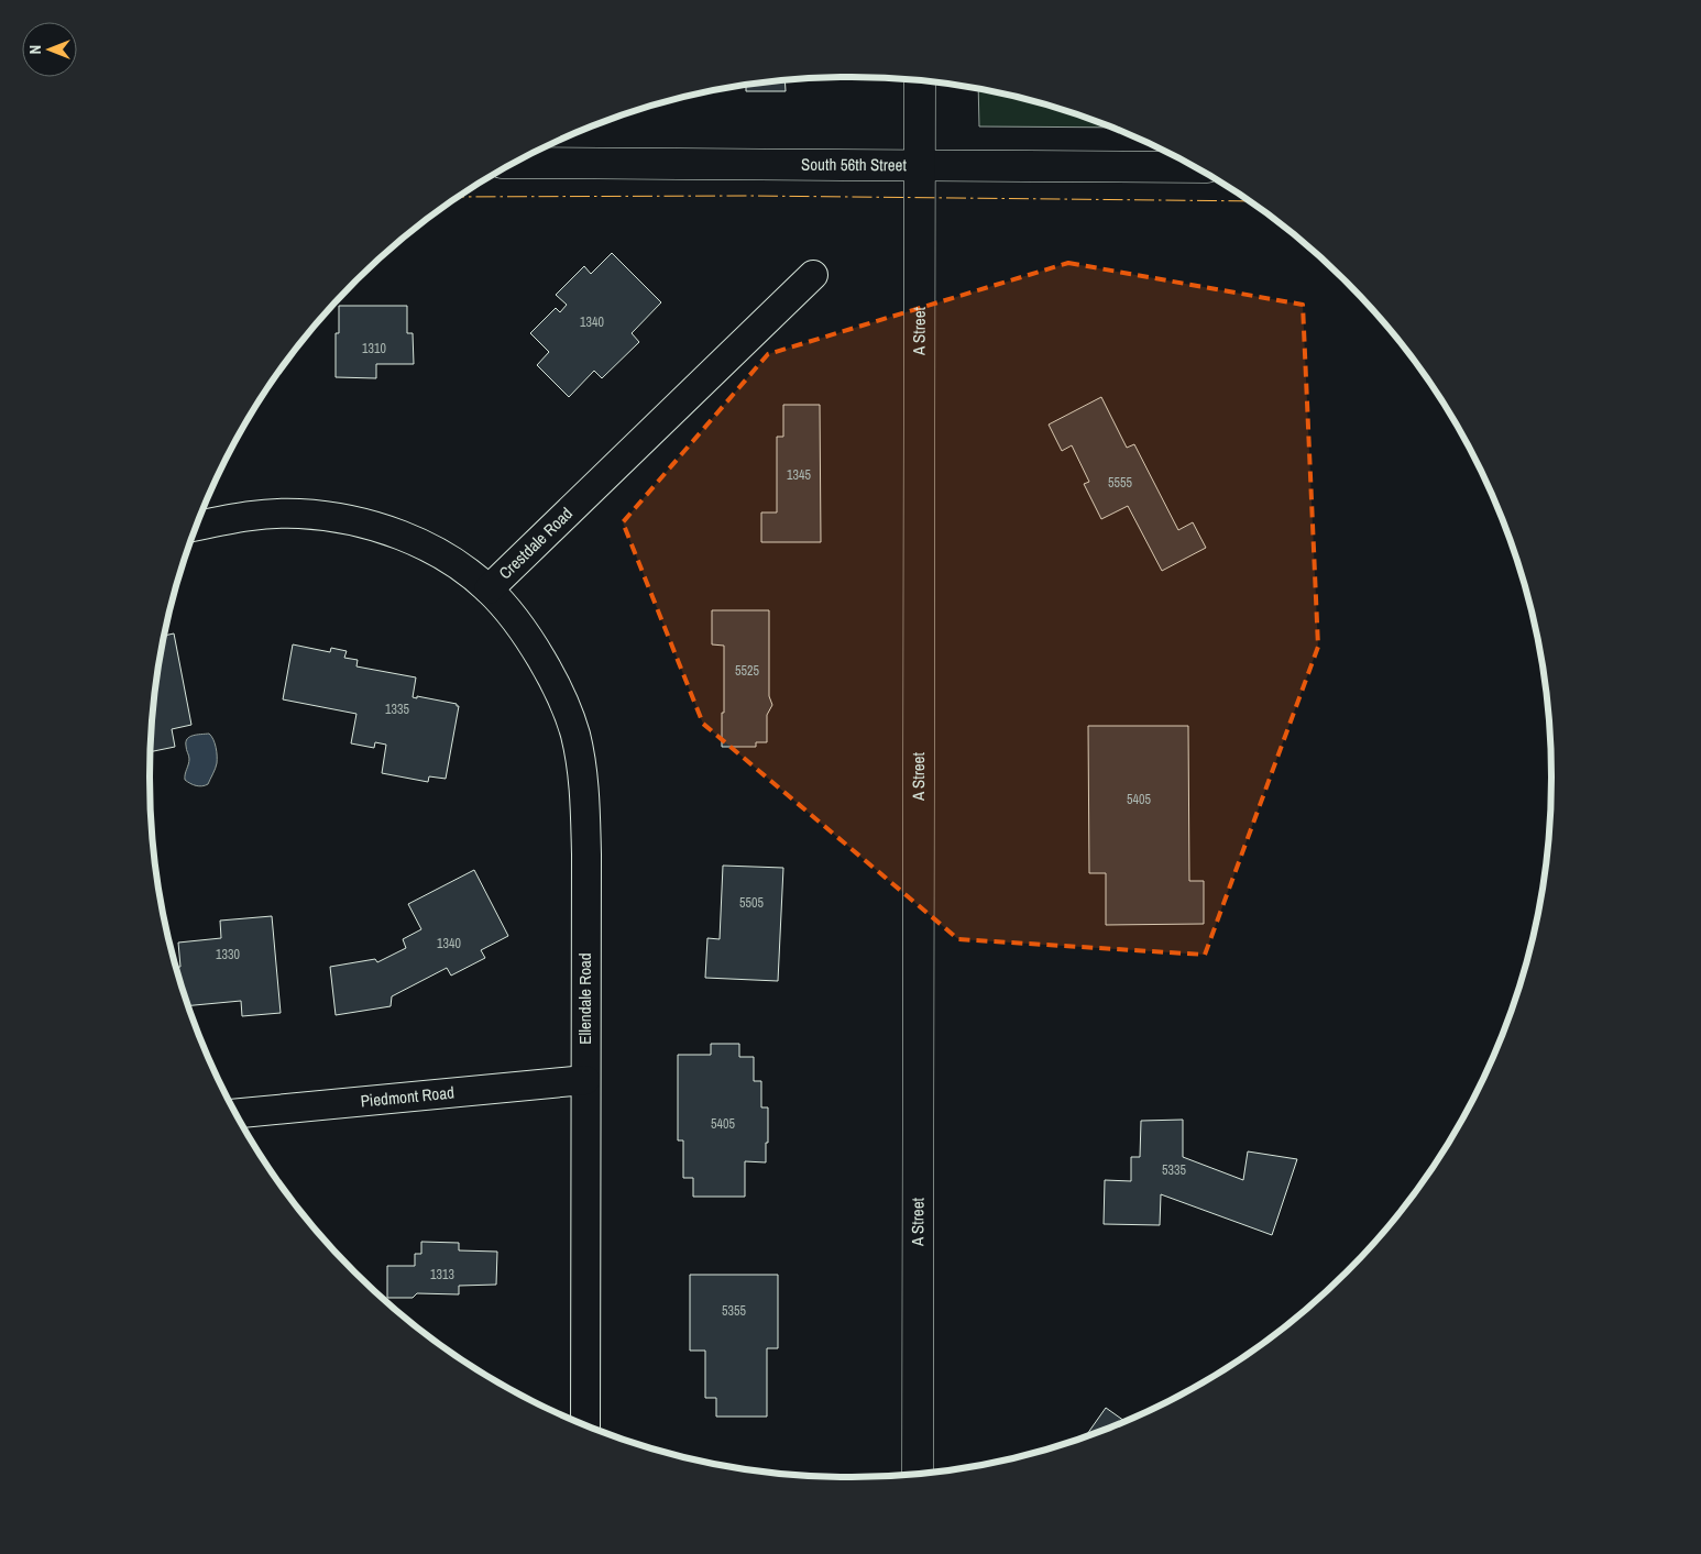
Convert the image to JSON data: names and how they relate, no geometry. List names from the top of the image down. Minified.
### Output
{"streets":{"main road":["South 56th Street","A Street"],"street":["Crestdale Road","Ellendale Road","Piedmont Road"]},"crossings":[["South 56th Street","A Street"],["Crestdale Road","Ellendale Road"],["Ellendale Road","Piedmont Road"]],"house_numbers":["1340","1310","1345","5555","5525","1335","5405","5505","1340","1330","5405","5335","1313","5355"],"north":"left"}
